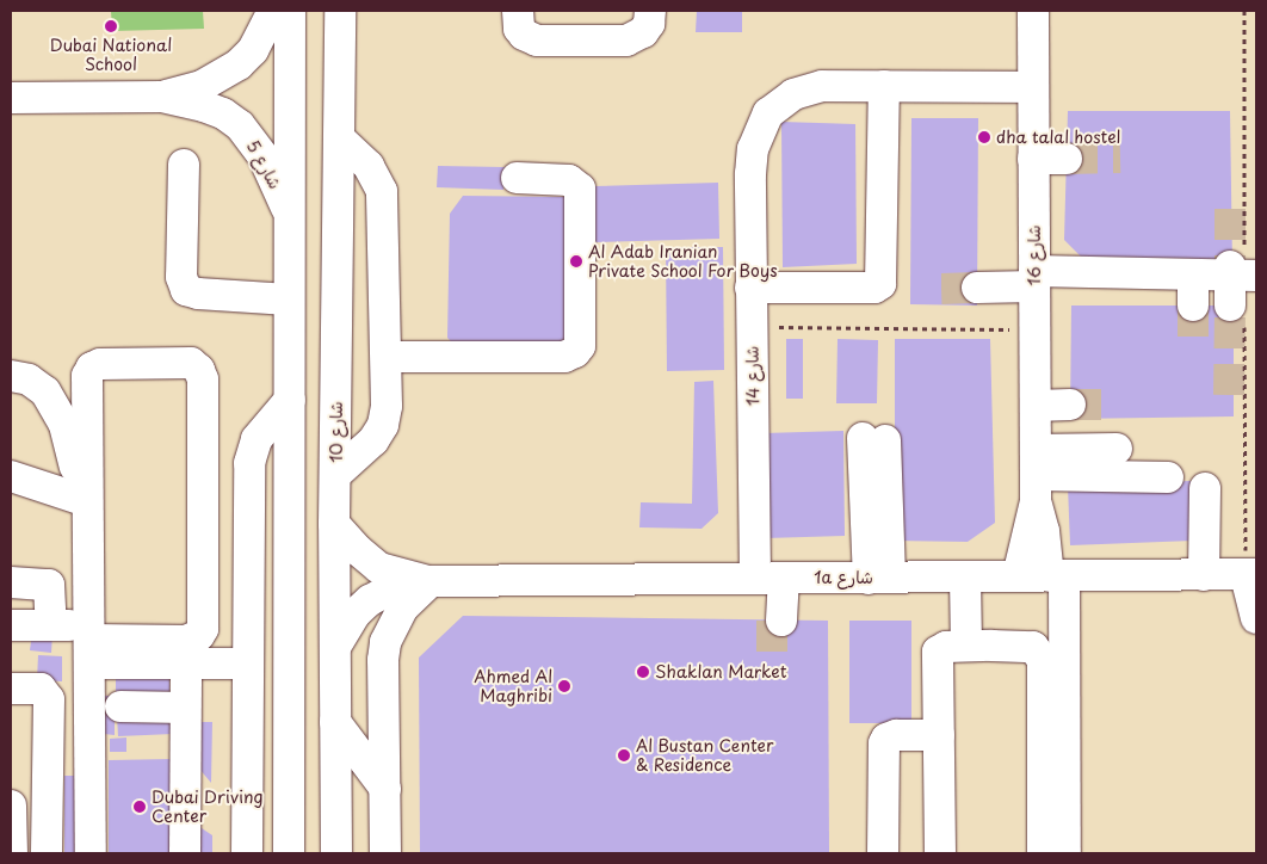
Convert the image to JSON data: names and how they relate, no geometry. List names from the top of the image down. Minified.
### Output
{"streets":{"street":["شارع 5","شارع 16","شارع 14","شارع 10","1a شارع"]},"crossings":[["شارع 16","شارع 14"],["شارع 16","1a شارع"],["شارع 14","1a شارع"],["شارع 10","1a شارع"]],"places":["Dubai National School","dha talal hostel","Al Adab Iranian Private School For Boys","Shaklan Market","Ahmed Al Maghribi","Al Bustan Center & Residence","Dubai Driving Center"]}
